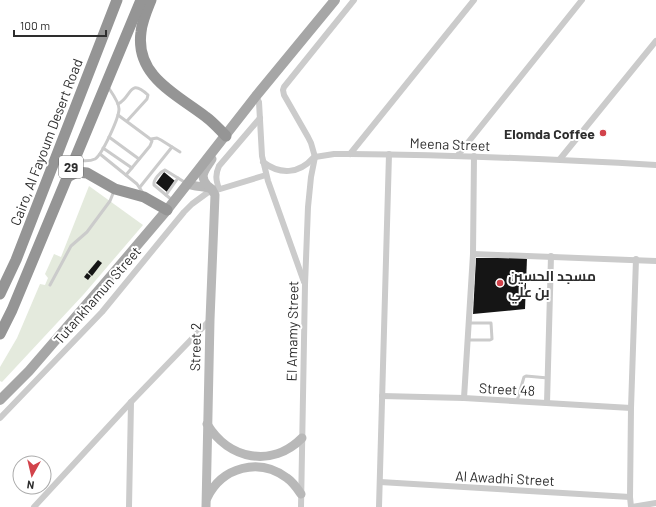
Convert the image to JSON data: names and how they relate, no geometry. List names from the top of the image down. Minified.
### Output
{"streets":{"highway":["Cairo, Al Fayoum Desert Road","29"],"street":["Meena Street","Tutankhamun Street","El Amamy Street","Street 2","Street 48","Al Awadhi Street"]},"crossings":[["Meena Street","El Amamy Street"],["Tutankhamun Street","Street 2"]],"places":["Elomda Coffee","مسجد الحسين بن علي"],"scale_bar":"100 m","north":"bottom"}
